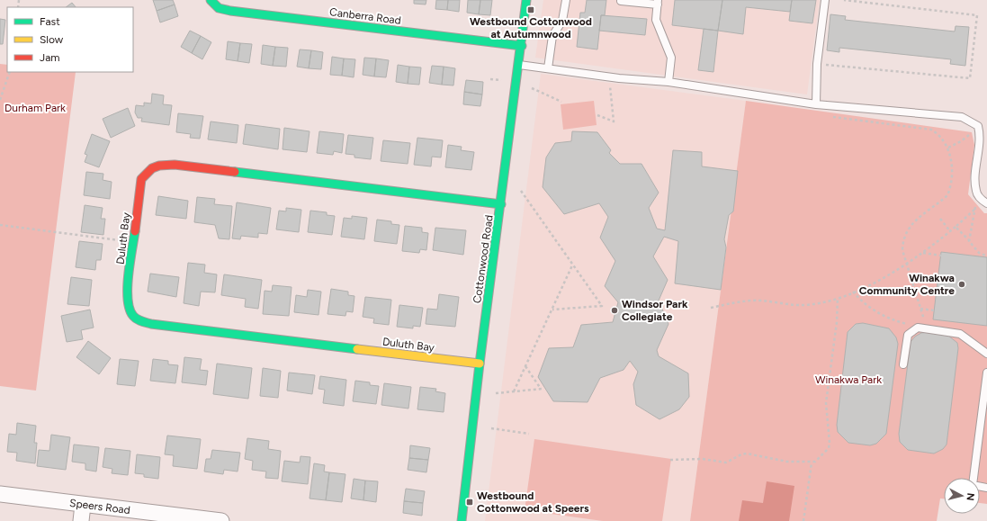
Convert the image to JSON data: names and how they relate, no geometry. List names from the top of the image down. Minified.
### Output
{"streets":{"street":["Canberra Road","Duluth Bay","Cottonwood Road","Speers Road"]},"crossings":[["Canberra Road","Cottonwood Road"],["Duluth Bay","Cottonwood Road"]],"parks":["Durham Park","Winakwa Park"],"places":{"transit":["Westbound Cottonwood at Autumnwood","Westbound Cottonwood at Speers"],"other":["Winakwa Community Centre","Windsor Park Collegiate"]},"legend":["Fast","Slow","Jam"],"north":"right"}
